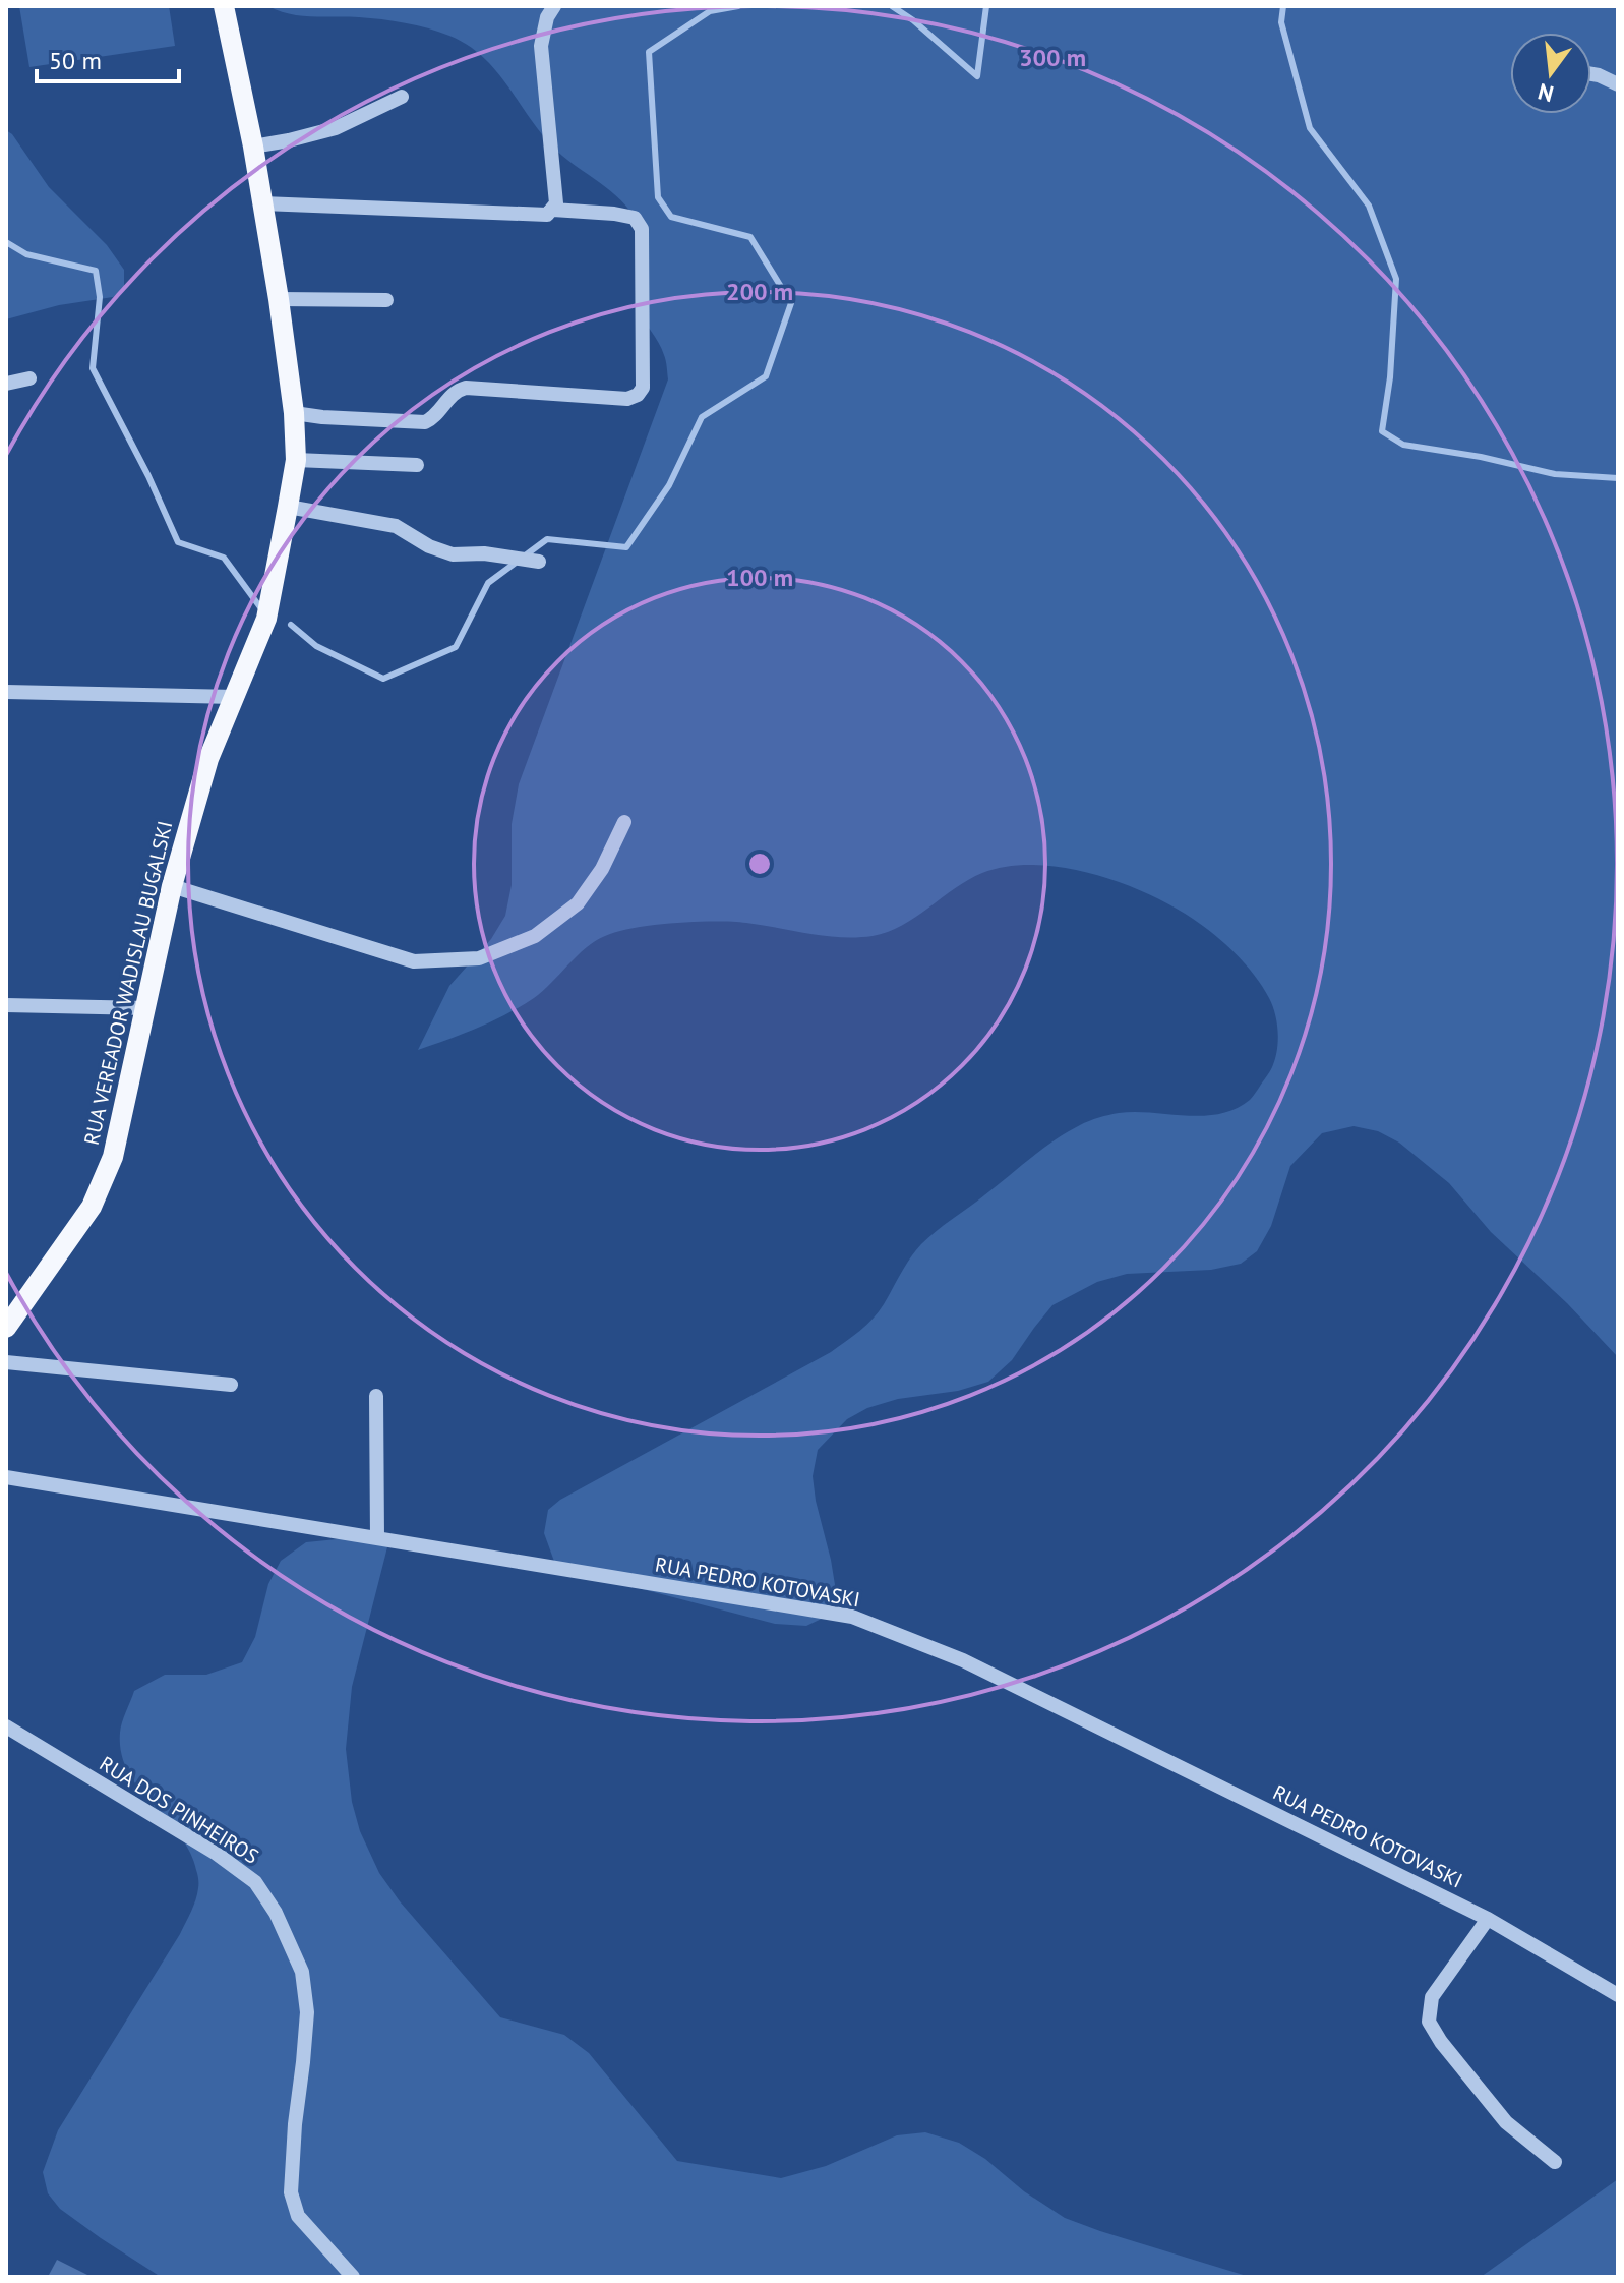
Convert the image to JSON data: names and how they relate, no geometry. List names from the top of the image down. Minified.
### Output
{"streets":{"main road":["RUA VEREADOR WADISLAU BUGALSKI"],"street":["RUA PEDRO KOTOVASKI","RUA DOS PINHEIROS"]},"scale_bar":"50 m","north":"bottom","rings":["300 m","200 m","100 m"]}
